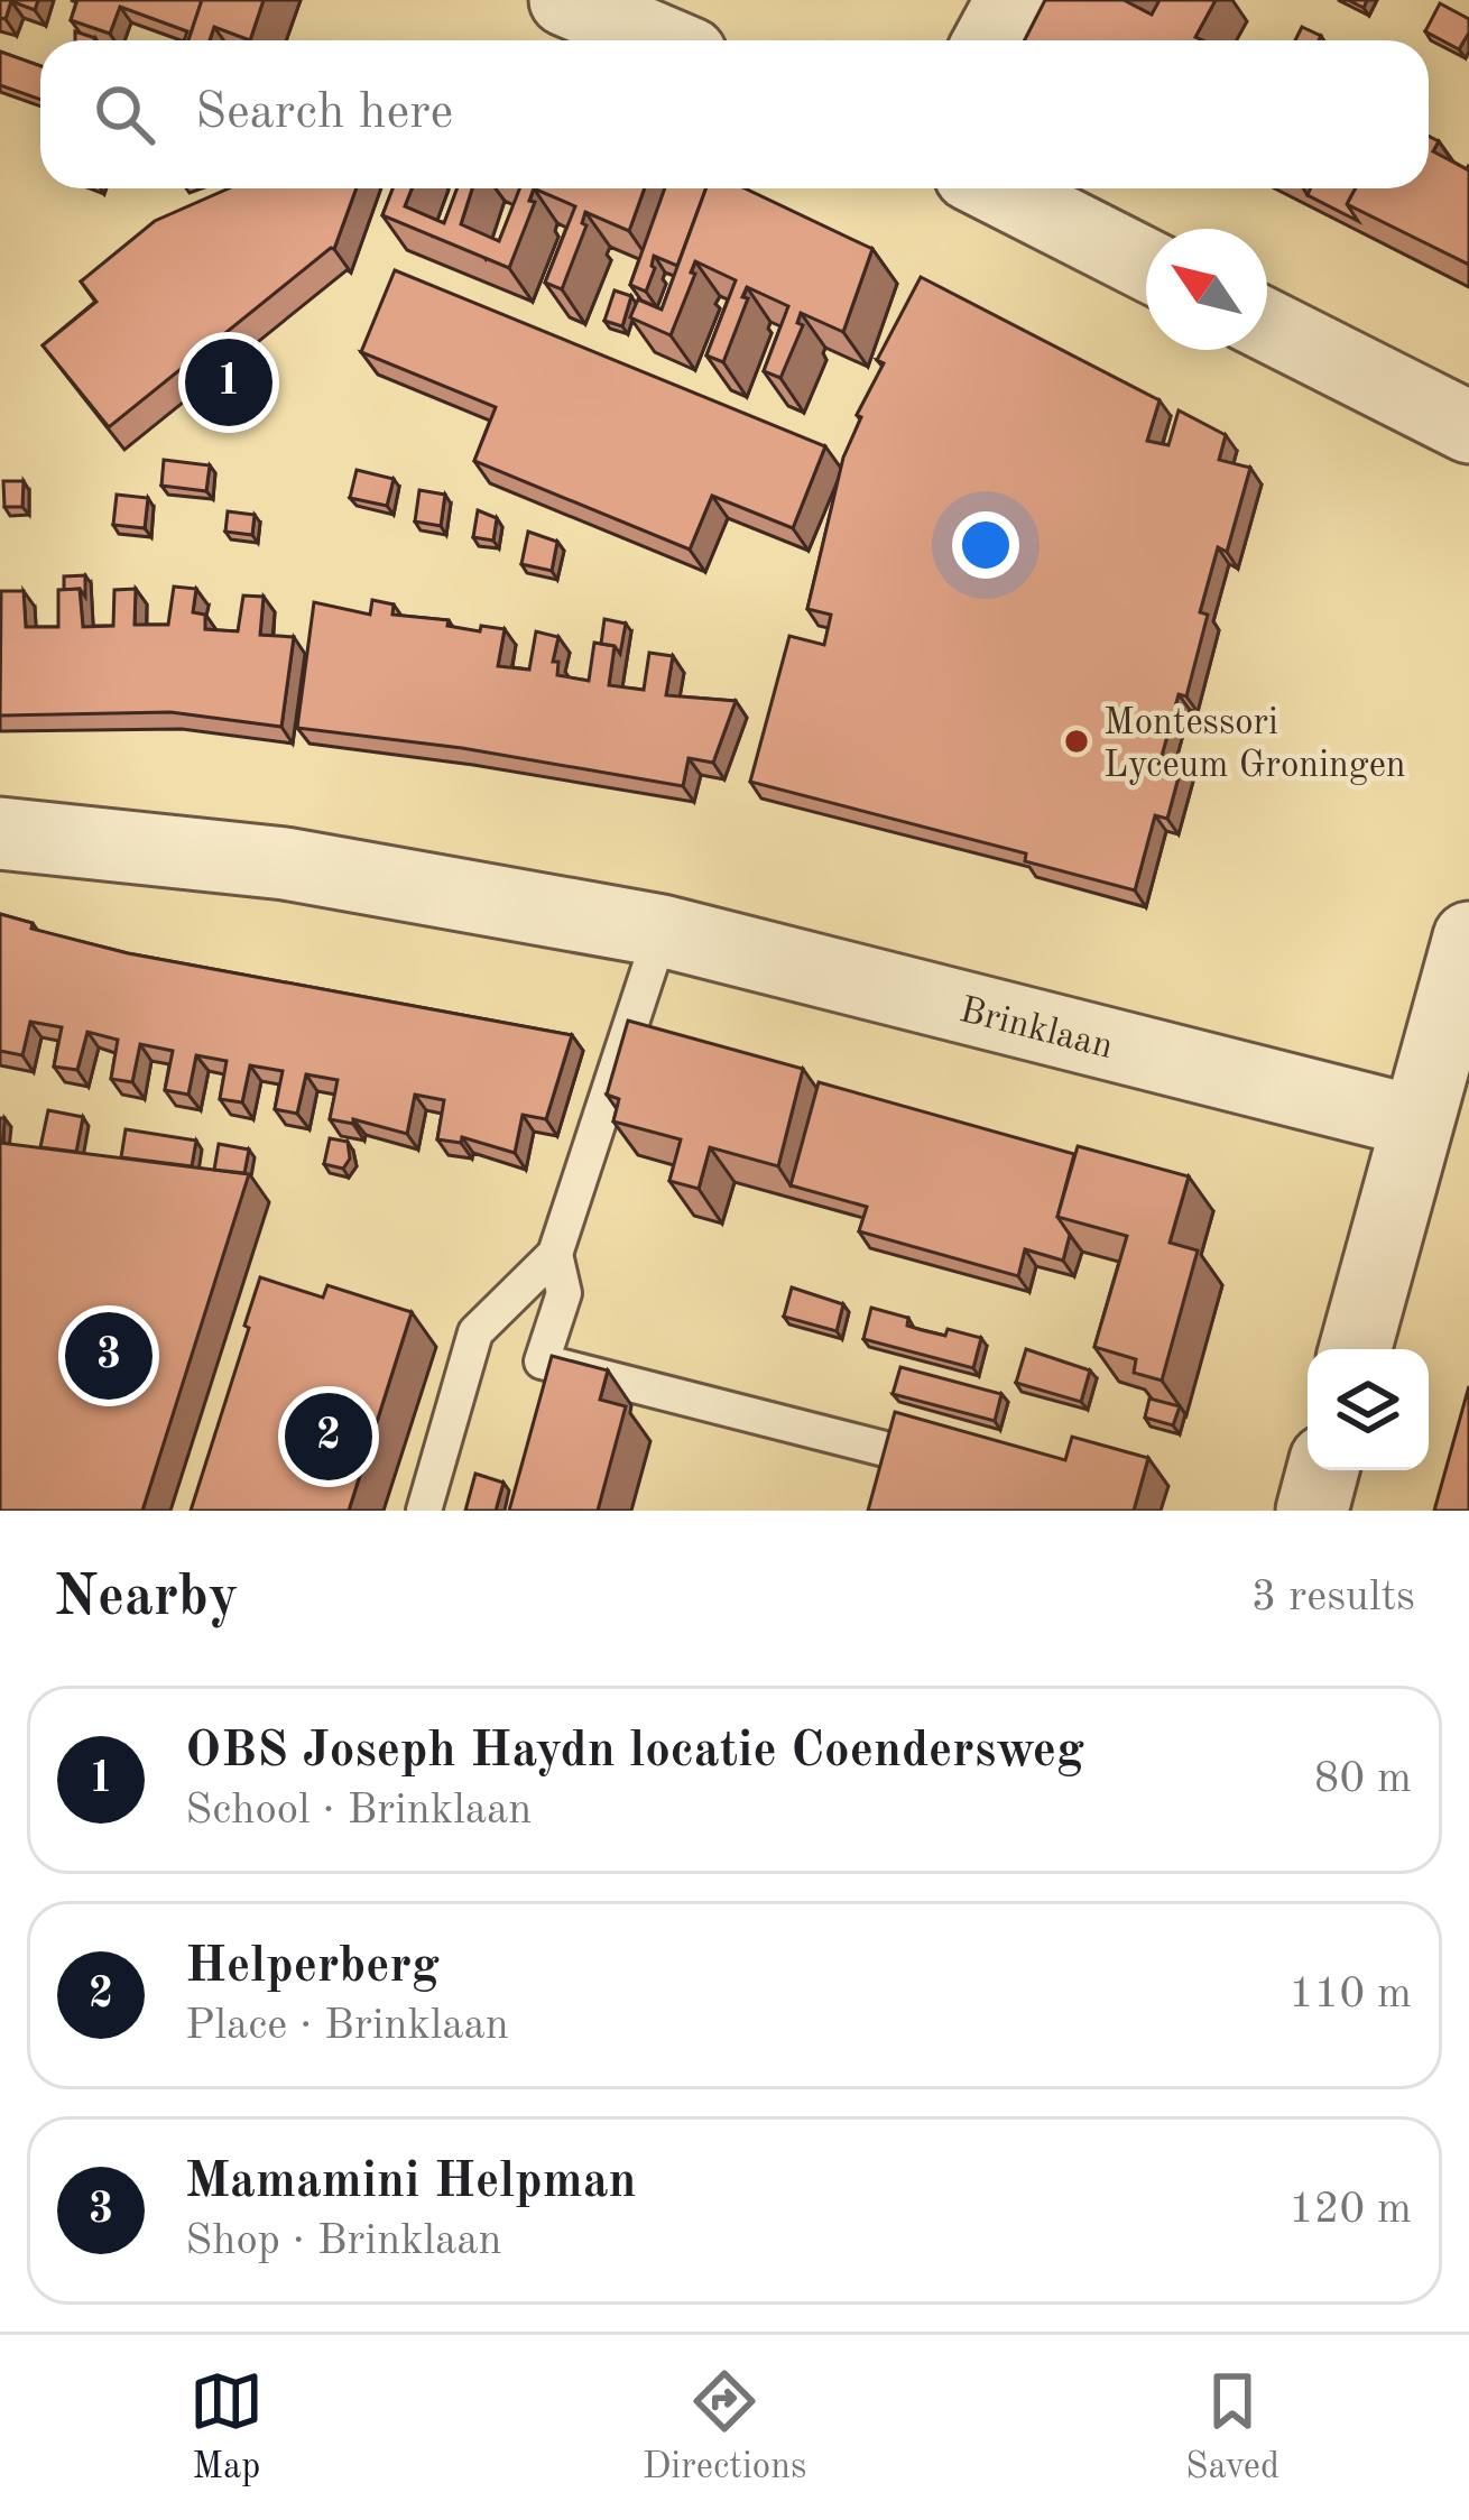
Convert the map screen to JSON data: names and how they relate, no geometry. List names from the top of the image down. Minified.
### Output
{"streets":{"street":["Brinklaan"]},"places":["Montessori Lyceum Groningen"],"north":"top left","page":{"search":"Search here","pins":["1","3","2"],"heading":["Nearby","3 results"],"list":[{"mark":"1","name":"OBS Joseph Haydn locatie Coendersweg","note":"School · Brinklaan","value":"80 m"},{"mark":"2","name":"Helperberg","note":"Place · Brinklaan","value":"110 m"},{"mark":"3","name":"Mamamini Helpman","note":"Shop · Brinklaan","value":"120 m"}],"nav":["Map","Directions","Saved"]}}
